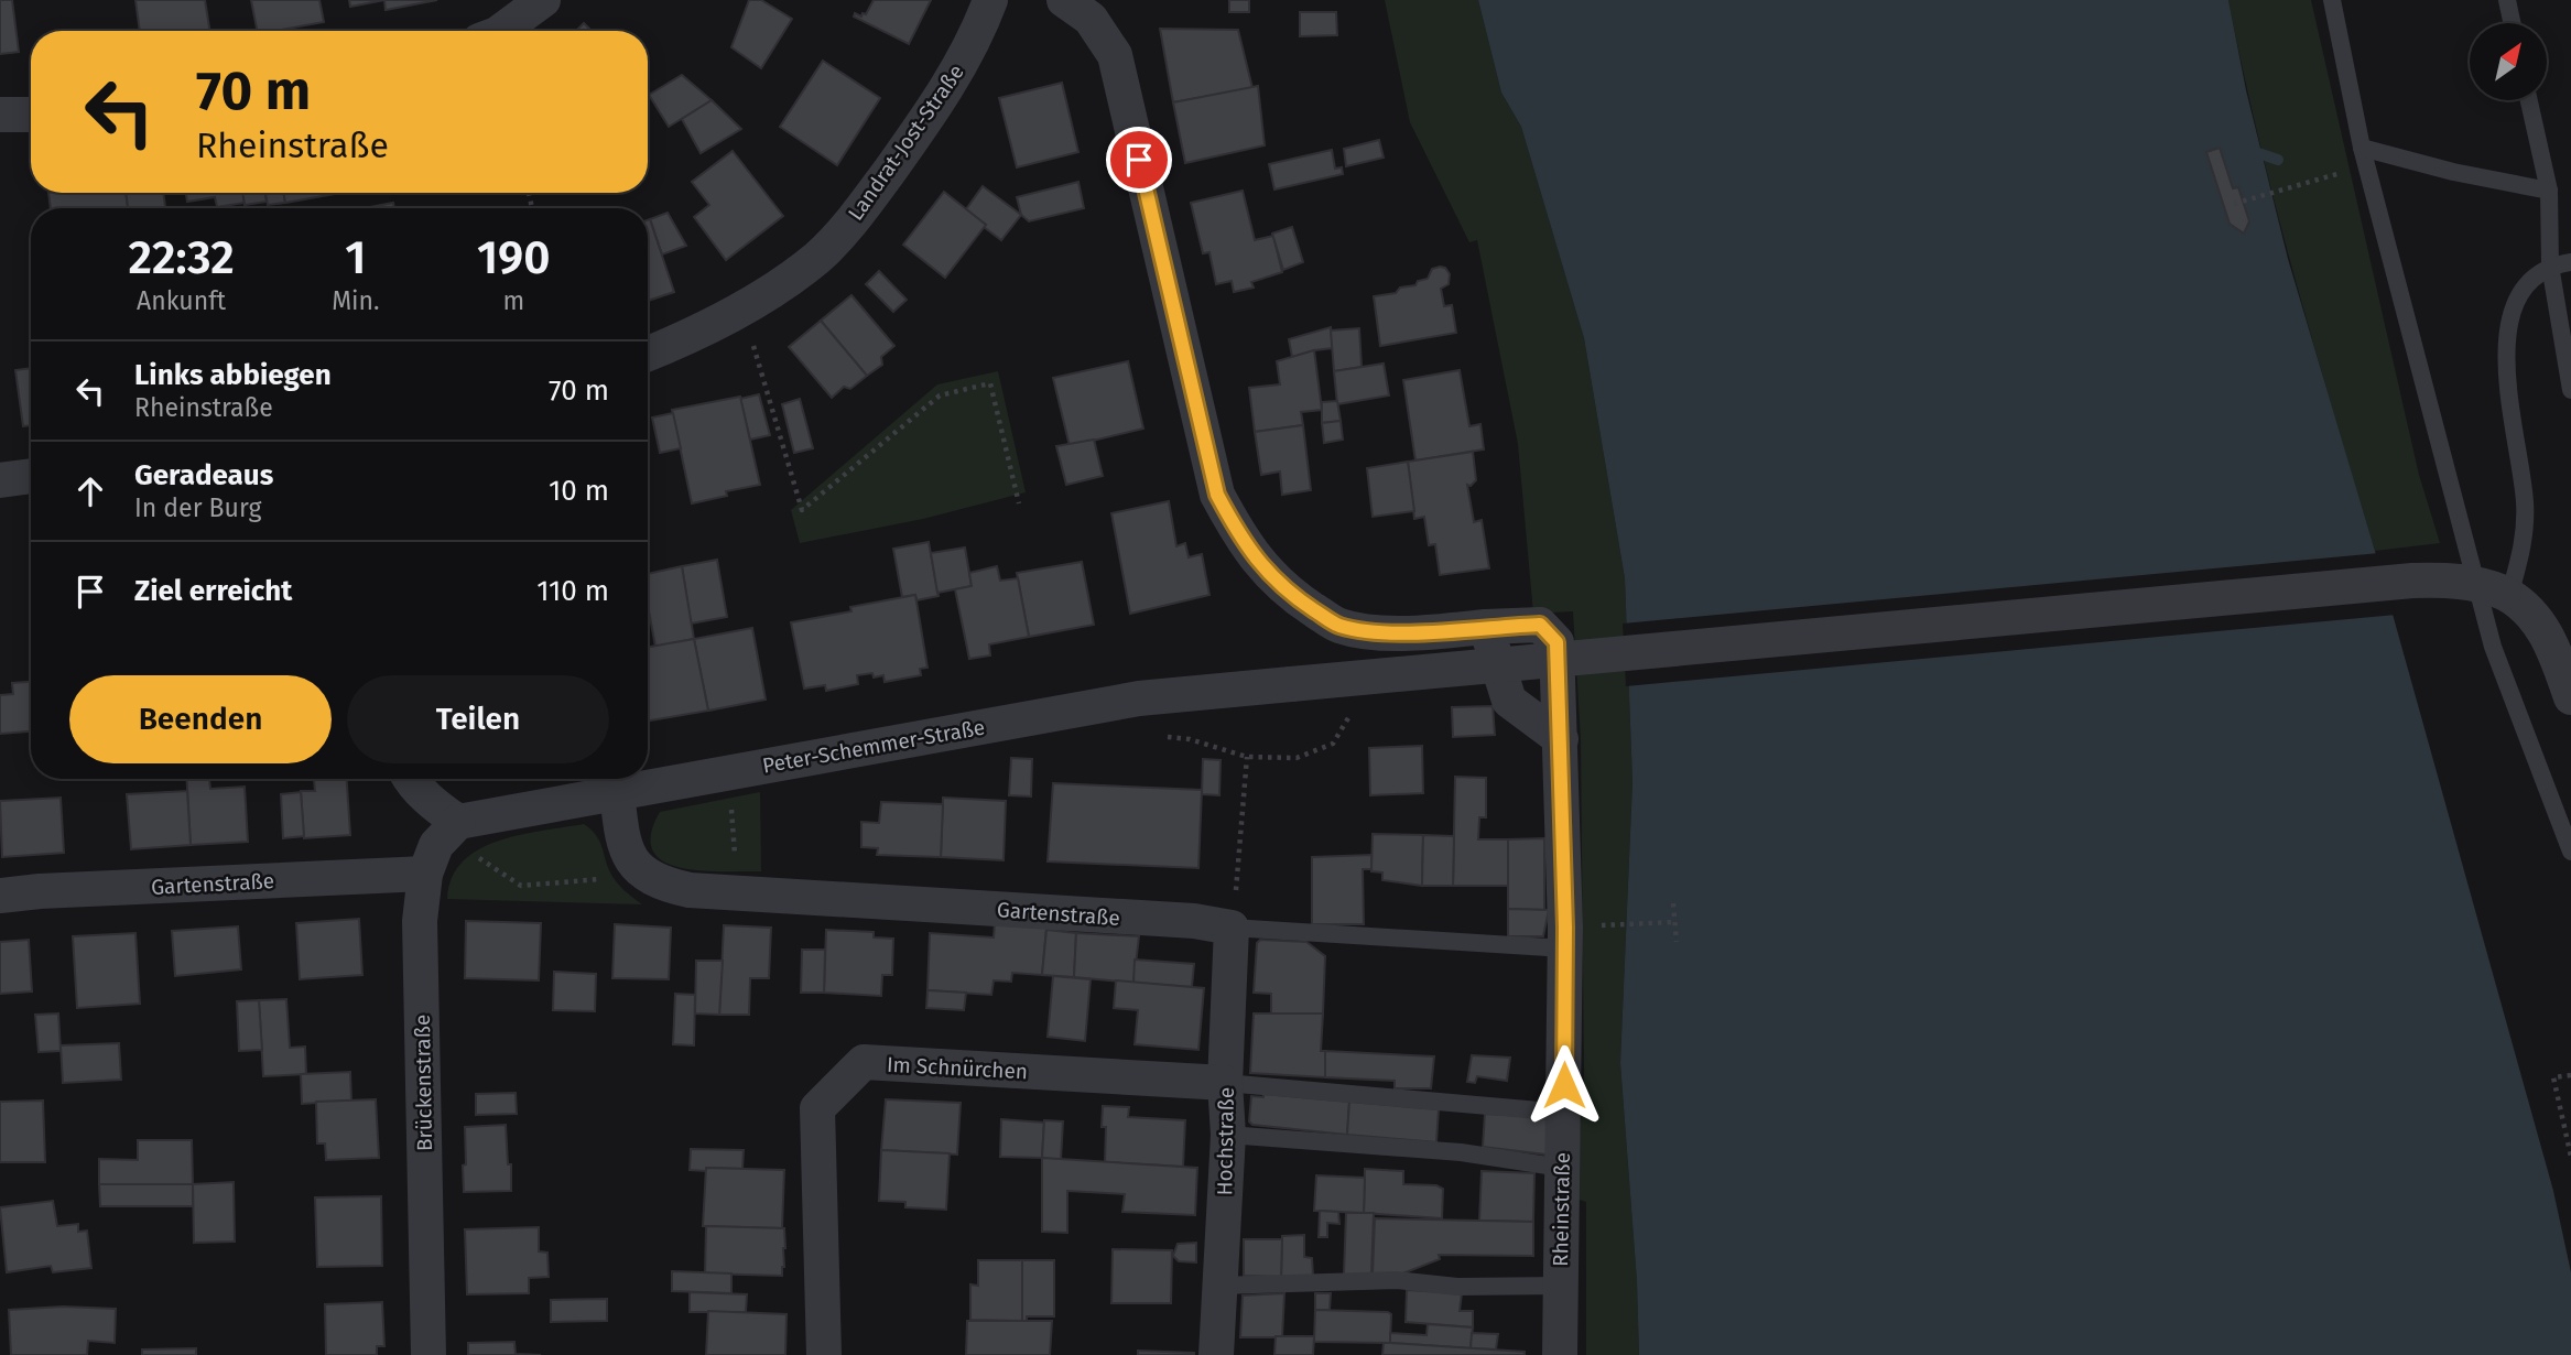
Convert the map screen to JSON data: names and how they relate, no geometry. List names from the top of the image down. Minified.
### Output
{"streets":{"street":["Landrat-Jost-Straße","Peter-Schemmer-Straße","Gartenstraße","Im Schnürchen","Brückenstraße","Hochstraße","Rheinstraße"]},"crossings":[["Peter-Schemmer-Straße","Brückenstraße"],["Gartenstraße","Brückenstraße"],["Gartenstraße","Hochstraße"],["Gartenstraße","Rheinstraße"],["Im Schnürchen","Hochstraße"]],"north":"top right","page":{"turn":["70 m","Rheinstraße"],"eta":["22:32","Ankunft","1","Min.","190","m"],"list":[{"name":"Links abbiegen","note":"Rheinstraße","value":"70 m"},{"name":"Geradeaus","note":"In der Burg","value":"10 m"},{"name":"Ziel erreicht","value":"110 m"}],"buttons":["Beenden","Teilen"]}}
